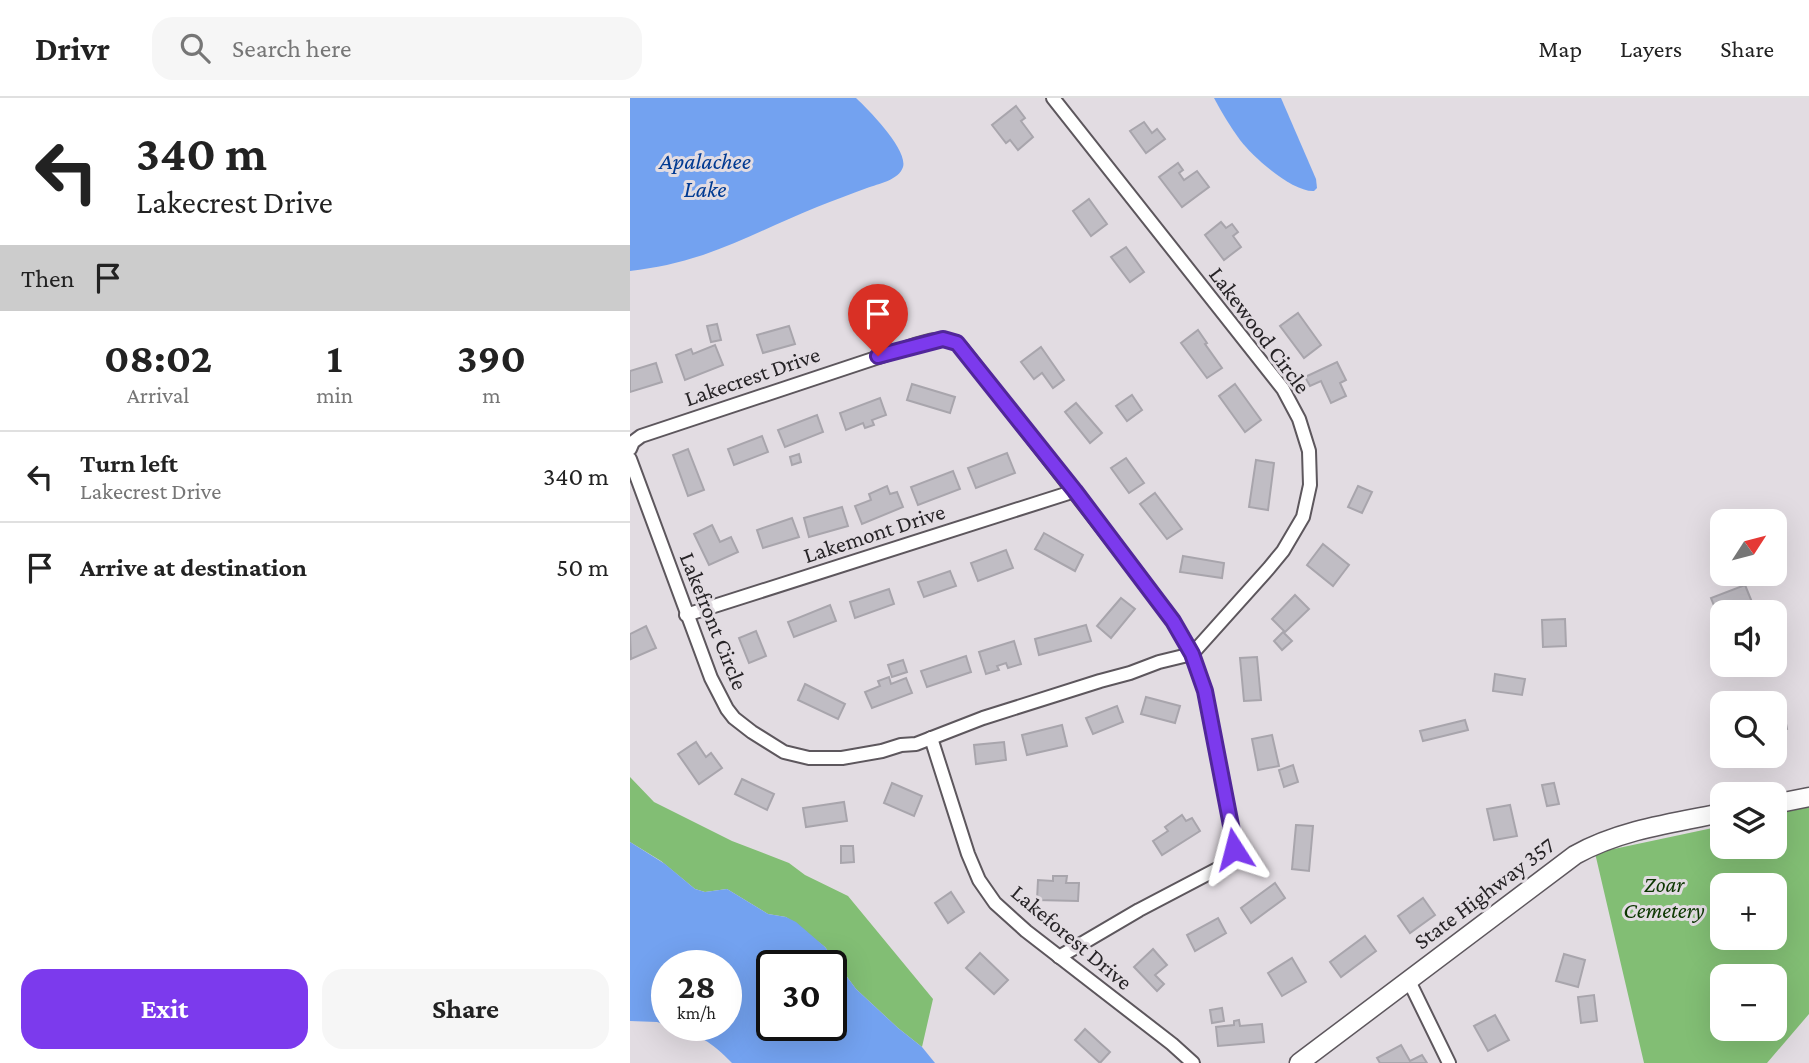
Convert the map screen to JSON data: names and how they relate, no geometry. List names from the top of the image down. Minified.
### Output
{"streets":{"main road":["State Highway 357"],"street":["Lakewood Circle","Lakecrest Drive","Lakemont Drive","Lakefront Circle","Lakeforest Drive"]},"crossings":[["Lakewood Circle","Lakecrest Drive"],["Lakecrest Drive","Lakemont Drive"],["Lakecrest Drive","Lakeforest Drive"],["Lakemont Drive","Lakefront Circle"],["Lakefront Circle","Lakeforest Drive"]],"water":["Apalachee Lake"],"parks":["Zoar Cemetery"],"north":"top right","page":{"header":"Drivr","search":"Search here","nav":["Map","Layers","Share"],"turn":["340 m","Lakecrest Drive"],"then":"Then","eta":["08:02","Arrival","1","min","390","m"],"list":[{"name":"Turn left","note":"Lakecrest Drive","value":"340 m"},{"name":"Arrive at destination","value":"50 m"}],"map_buttons":["+","−"],"speed":"28 km/h","limit":"30","buttons":["Exit","Share"]}}
